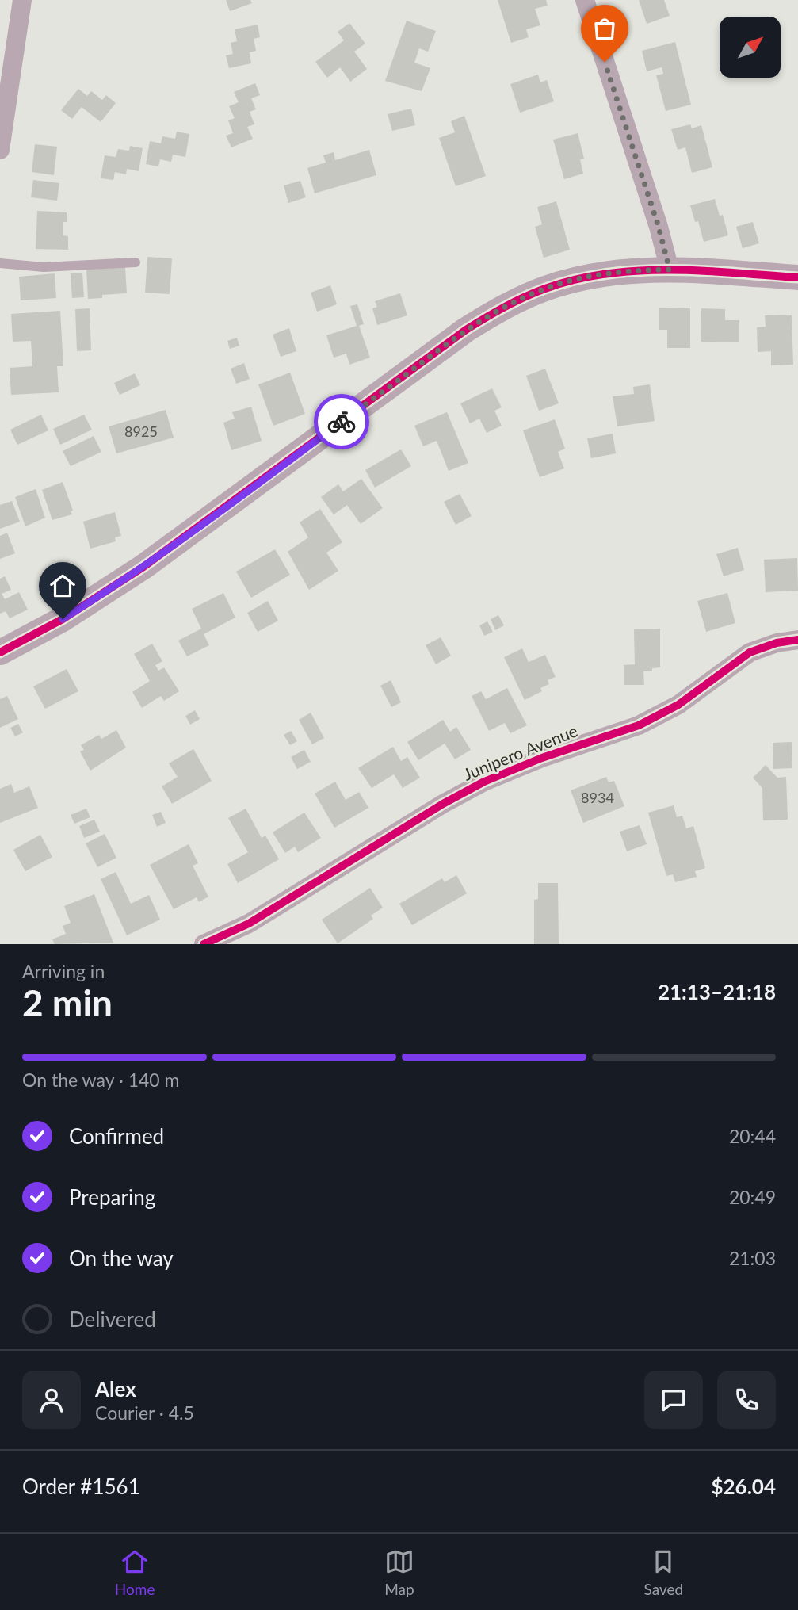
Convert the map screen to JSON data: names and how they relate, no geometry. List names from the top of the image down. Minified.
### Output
{"streets":{"street":["Junipero Avenue"]},"house_numbers":["8925","8934"],"north":"top right","page":{"heading":["2 min","Arriving in","21:13–21:18"],"panel":["Alex","Courier · 4.5","Order #1561","$26.04"],"bar":"On the way · 140 m","list":[["Confirmed","20:44"],["Preparing","20:49"],["On the way","21:03"],"Delivered"],"tabs":["Home","Map","Saved"]}}
